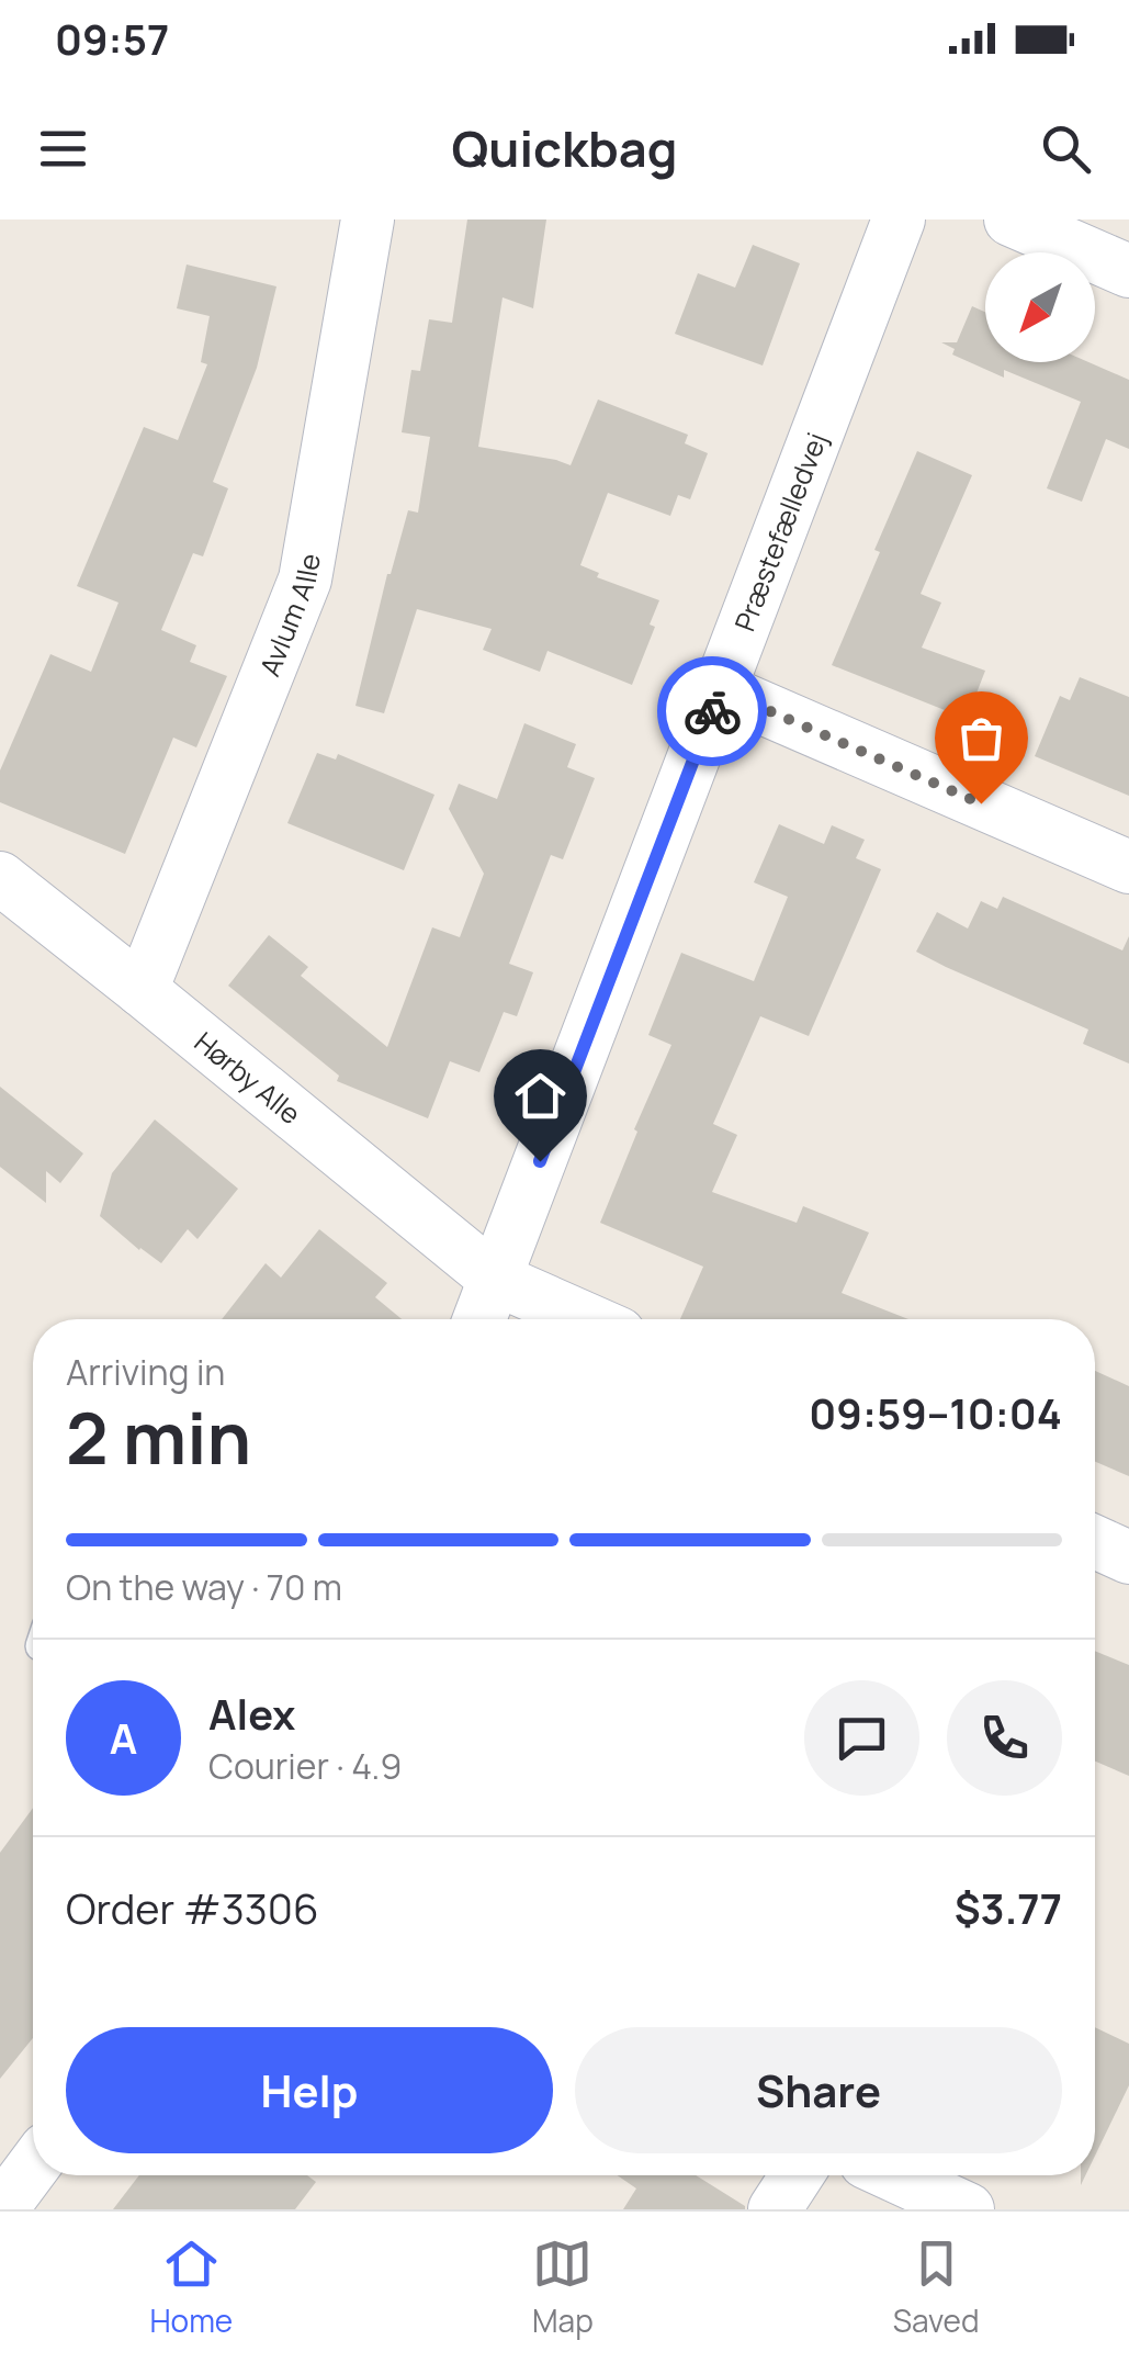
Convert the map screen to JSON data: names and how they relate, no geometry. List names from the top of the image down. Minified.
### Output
{"streets":{"street":["Præstefælledvej","Avlum Alle","Hørby Alle"]},"crossings":[["Præstefælledvej","Hørby Alle"],["Avlum Alle","Hørby Alle"]],"north":"bottom left","page":{"status":"09:57","header":"Quickbag","heading":["2 min","Arriving in","09:59–10:04"],"panel":["Alex","Courier · 4.9","Order #3306","$3.77"],"bar":"On the way · 70 m","round":"A","buttons":["Help","Share"],"tabs":["Home","Map","Saved"]}}
